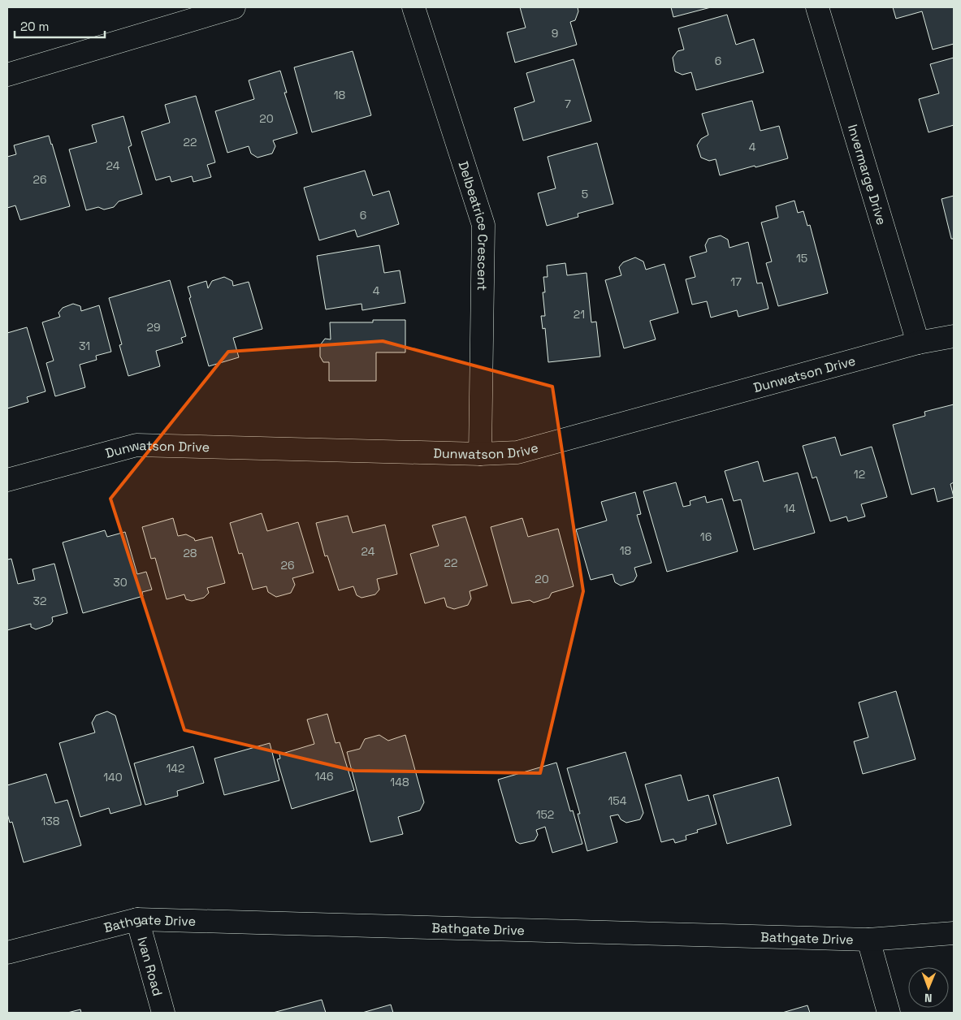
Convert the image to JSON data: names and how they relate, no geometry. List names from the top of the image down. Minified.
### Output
{"streets":{"street":["Invermarge Drive","Delbeatrice Crescent","Dunwatson Drive","Bathgate Drive","Ivan Road"]},"crossings":[["Invermarge Drive","Dunwatson Drive"],["Delbeatrice Crescent","Dunwatson Drive"],["Bathgate Drive","Ivan Road"]],"house_numbers":["9","6","18","7","20","22","4","24","26","5","6","15","17","4","21","29","31","12","14","16","18","24","28","22","26","20","30","32","142","146","140","148","154","152","138"],"scale_bar":"20 m","north":"bottom"}
